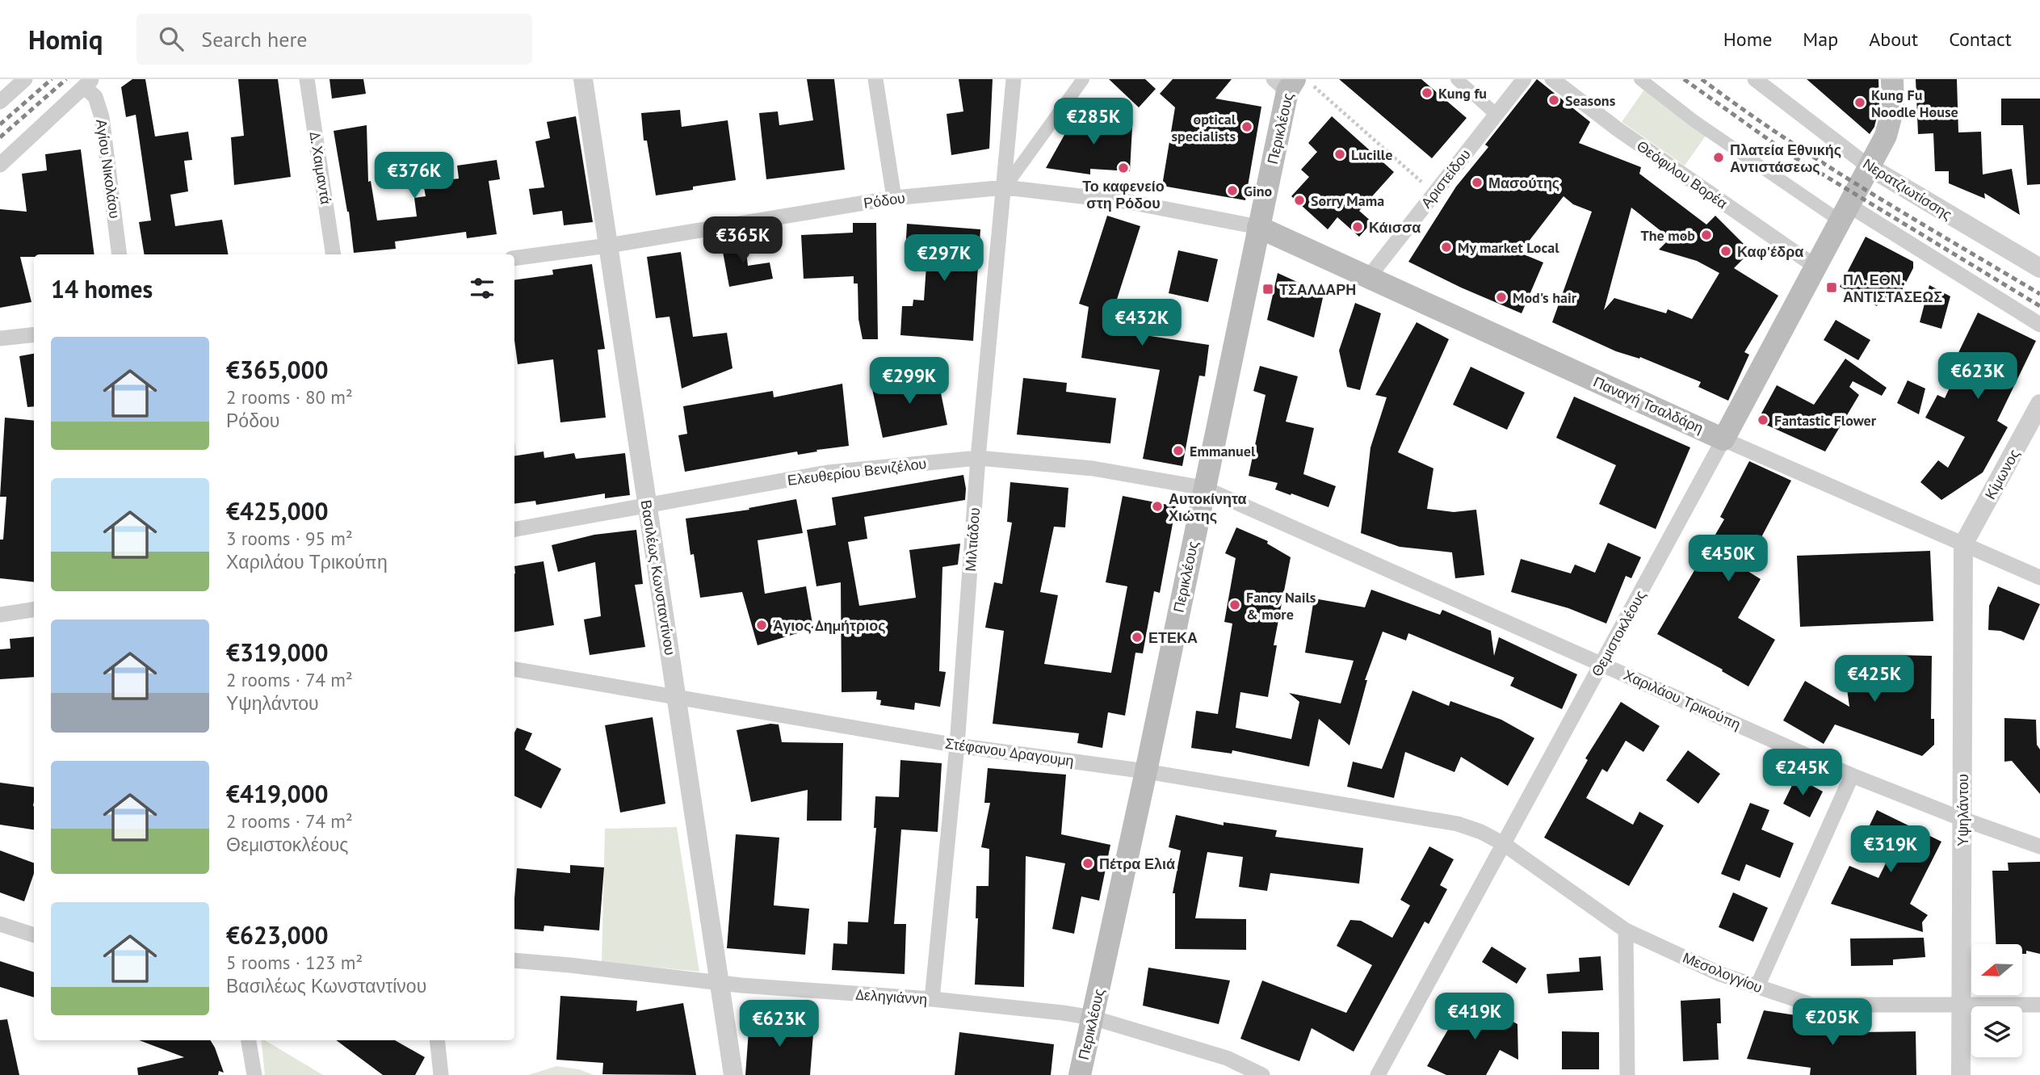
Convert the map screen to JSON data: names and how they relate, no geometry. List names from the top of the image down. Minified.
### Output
{"streets":{"main road":["Περικλέους","Παναγή Τσαλδάρη","Θεμιστοκλέους"],"street":["Δ. Χαιμαντά","Αγίου Νικολάου","Θεόφιλου Βορέα","Αριστείδου","Νερατζιωτίσσης","Ρόδου","Ελευθερίου Βενιζέλου","Κίμωνος","Μιλτιάδου","Βασιλέως Κωνσταντίνου","Χαριλάου Τρικούπη","Στέφανου Δραγουμη","Υψηλάντου","Μεσολογγίου","Δεληγιάννη"]},"crossings":[["Περικλέους","Ρόδου"],["Περικλέους","Παναγή Τσαλδάρη"],["Περικλέους","Ελευθερίου Βενιζέλου"],["Περικλέους","Χαριλάου Τρικούπη"],["Περικλέους","Στέφανου Δραγουμη"],["Περικλέους","Δεληγιάννη"],["Θεόφιλου Βορέα","Θεμιστοκλέους"],["Αριστείδου","Παναγή Τσαλδάρη"],["Νερατζιωτίσσης","Θεμιστοκλέους"],["Ρόδου","Παναγή Τσαλδάρη"],["Ρόδου","Μιλτιάδου"],["Ρόδου","Βασιλέως Κωνσταντίνου"],["Παναγή Τσαλδάρη","Κίμωνος"],["Παναγή Τσαλδάρη","Θεμιστοκλέους"],["Παναγή Τσαλδάρη","Υψηλάντου"],["Ελευθερίου Βενιζέλου","Μιλτιάδου"],["Ελευθερίου Βενιζέλου","Βασιλέως Κωνσταντίνου"],["Ελευθερίου Βενιζέλου","Χαριλάου Τρικούπη"],["Κίμωνος","Υψηλάντου"],["Μιλτιάδου","Στέφανου Δραγουμη"],["Μιλτιάδου","Δεληγιάννη"],["Βασιλέως Κωνσταντίνου","Στέφανου Δραγουμη"],["Βασιλέως Κωνσταντίνου","Δεληγιάννη"],["Θεμιστοκλέους","Χαριλάου Τρικούπη"],["Θεμιστοκλέους","Στέφανου Δραγουμη"],["Θεμιστοκλέους","Μεσολογγίου"],["Χαριλάου Τρικούπη","Υψηλάντου"],["Στέφανου Δραγουμη","Μεσολογγίου"],["Υψηλάντου","Μεσολογγίου"]],"places":{"other":["Kung fu","Seasons","Kung Fu Noodle House","optical specialists","Lucille","Πλατεία Εθνικής Αντιστάσεως","Το καφενείο στη Ρόδου","Μασούτης","Gino","Sorry Mama","Κάισσα","The mob","My market Local","Καφ'έδρα","Mod's hair","Fantastic Flower","Emmanuel","Αυτοκίνητα Χιώτης","Fancy Nails & more","Άγιος Δημήτριος","ΕΤΕΚΑ","Πέτρα Ελιά"],"transit":["ΠΛ. ΕΘΝ. ΑΝΤΙΣΤΑΣΕΩΣ","ΤΣΑΛΔΑΡΗ"]},"north":"left","page":{"header":"Homiq","search":"Search here","nav":["Home","Map","About","Contact"],"price":["€285K","€376K","€365K","€297K","€432K","€623K","€299K","€450K","€425K","€245K","€319K","€419K","€205K","€623K"],"heading":"14 homes","list":[{"name":"€365,000","note":"2 rooms · 80 m² · Ρόδου"},{"name":"€425,000","note":"3 rooms · 95 m² · Χαριλάου Τρικούπη"},{"name":"€319,000","note":"2 rooms · 74 m² · Υψηλάντου"},{"name":"€419,000","note":"2 rooms · 74 m² · Θεμιστοκλέους"},{"name":"€623,000","note":"5 rooms · 123 m² · Βασιλέως Κωνσταντίνου"}]}}
